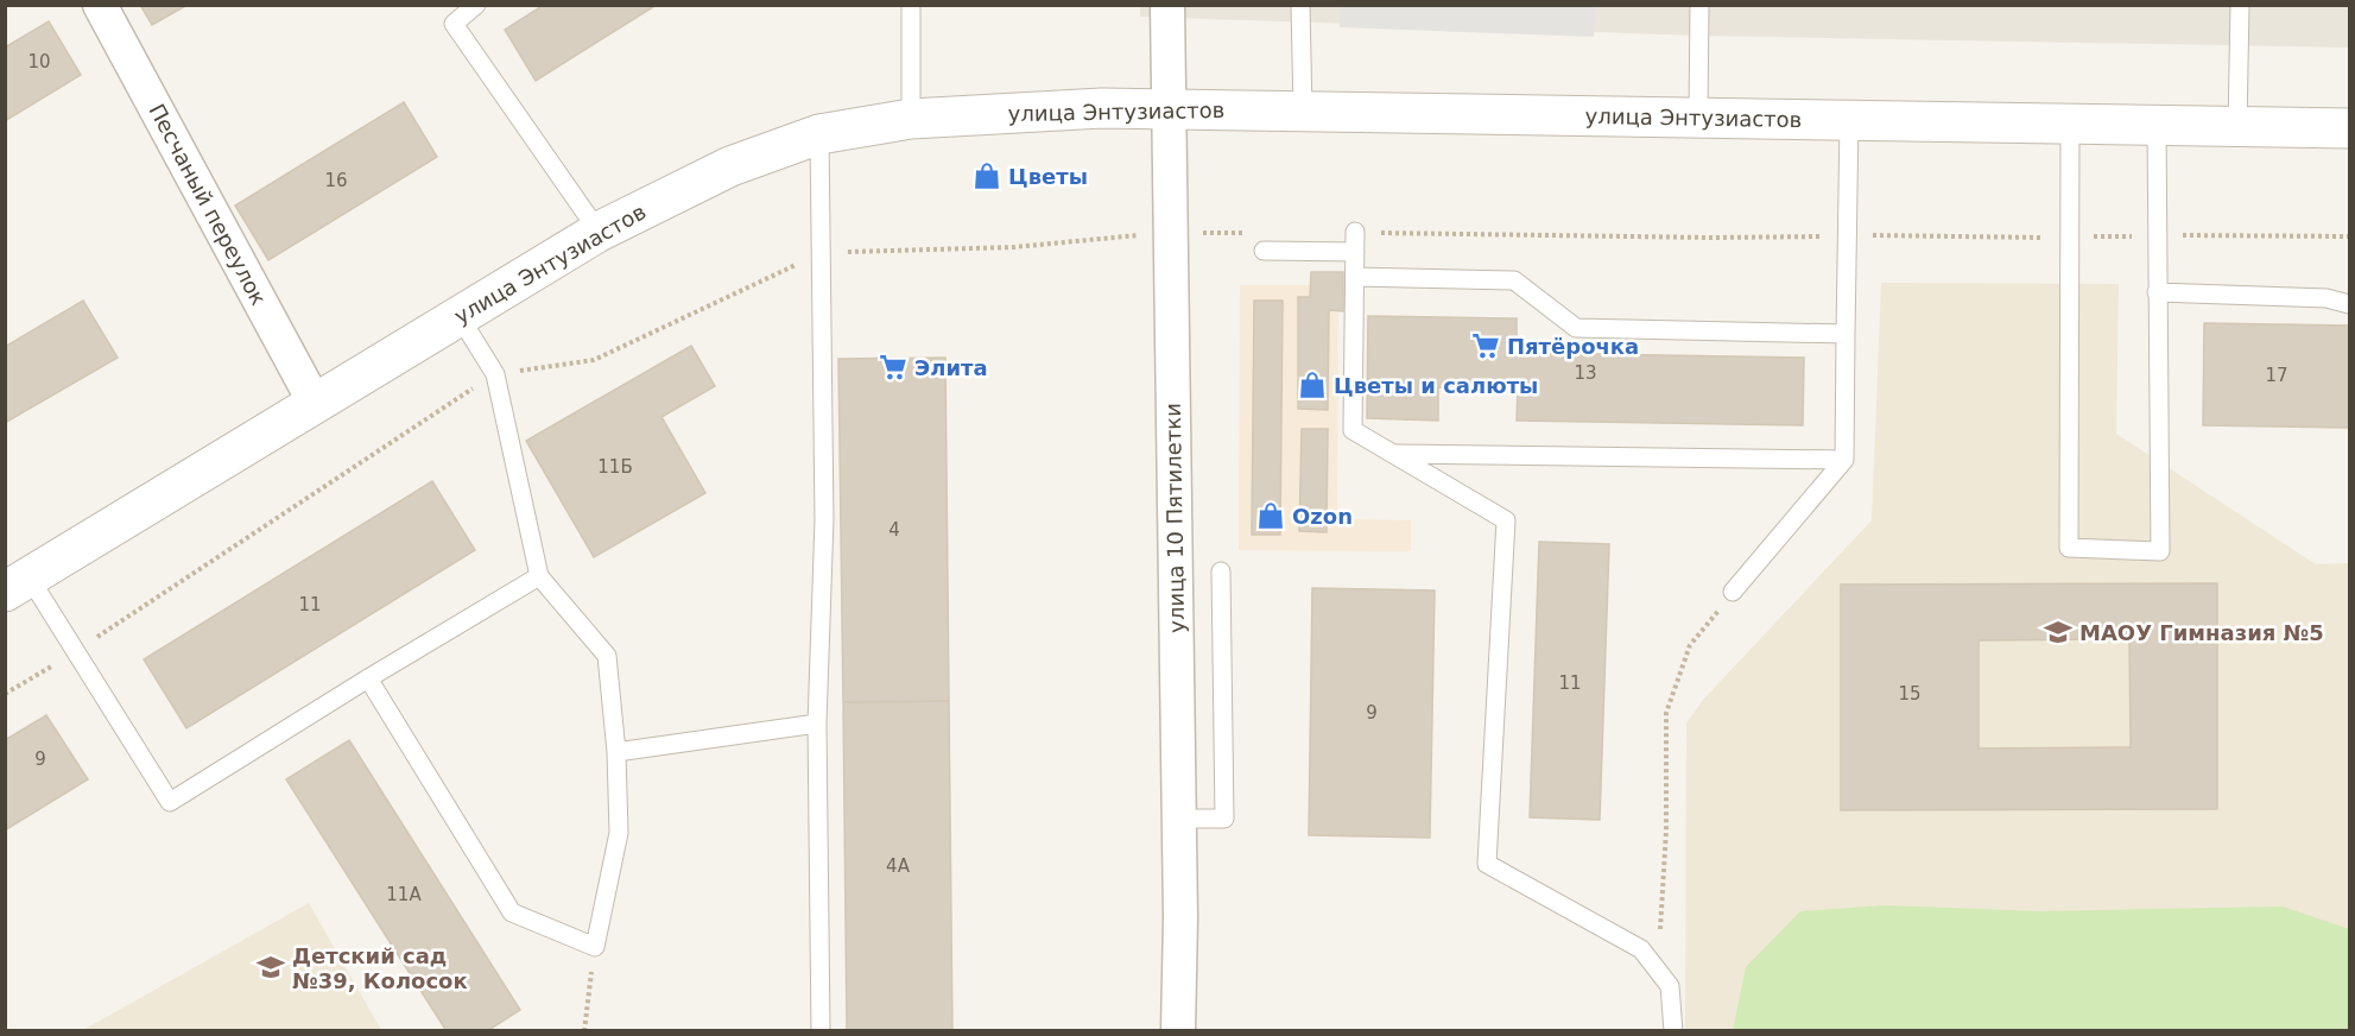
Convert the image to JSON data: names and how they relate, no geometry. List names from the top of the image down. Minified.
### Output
{"streets":{"street":["улица Энтузиастов","Песчаный переулок","улица 10 Пятилетки"]},"crossings":[["улица Энтузиастов","Песчаный переулок"],["улица Энтузиастов","улица 10 Пятилетки"]],"places":{"shop":["Цветы","Цветы и салюты","Ozon"],"supermarket":["Пятёрочка","Элита"],"school or university":["МАОУ Гимназия №5","Детский сад №39, Колосок"]},"house_numbers":["10","16","13","17","11Б","4","11","11","15","9","9","4А","11А"]}
